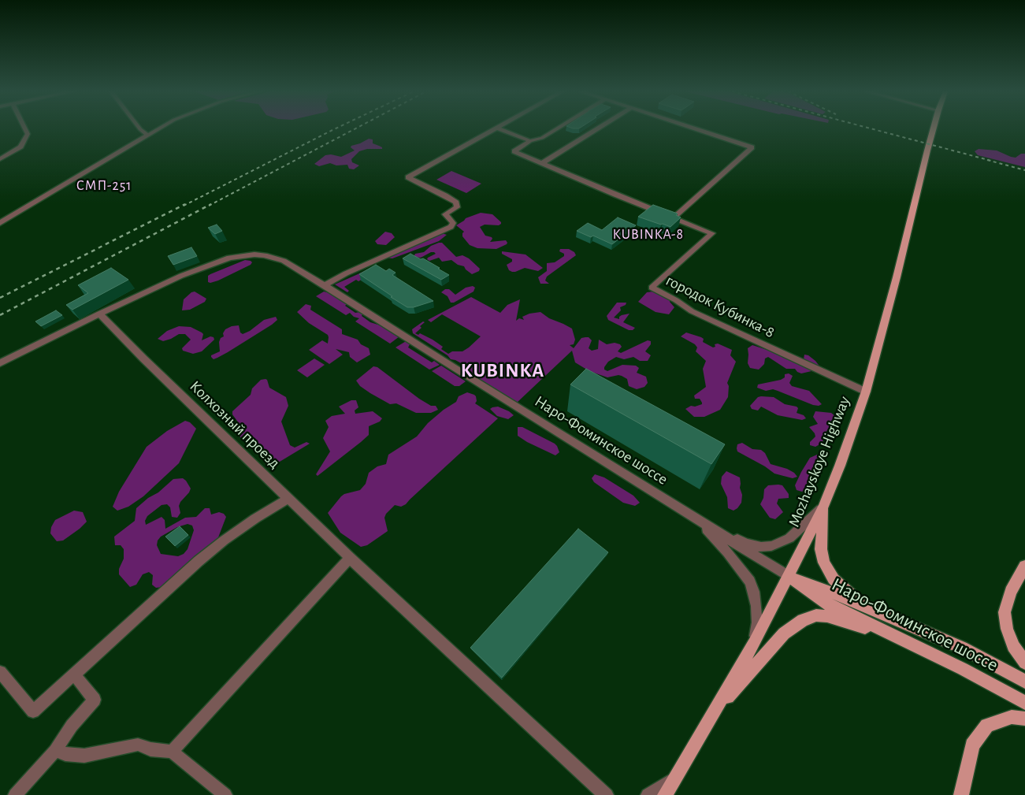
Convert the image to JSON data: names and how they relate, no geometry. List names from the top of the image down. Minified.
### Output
{"streets":{"main road":["Наро-Фоминское шоссе","Mozhayskoye Highway"],"street":["городок Кубинка-8","Колхозный проезд"]},"crossings":[["городок Кубинка-8","Mozhayskoye Highway"],["Колхозный проезд","Наро-Фоминское шоссе"],["Наро-Фоминское шоссе","Mozhayskoye Highway"]],"districts":["СМП-251","KUBINKA-8","KUBINKA"]}
